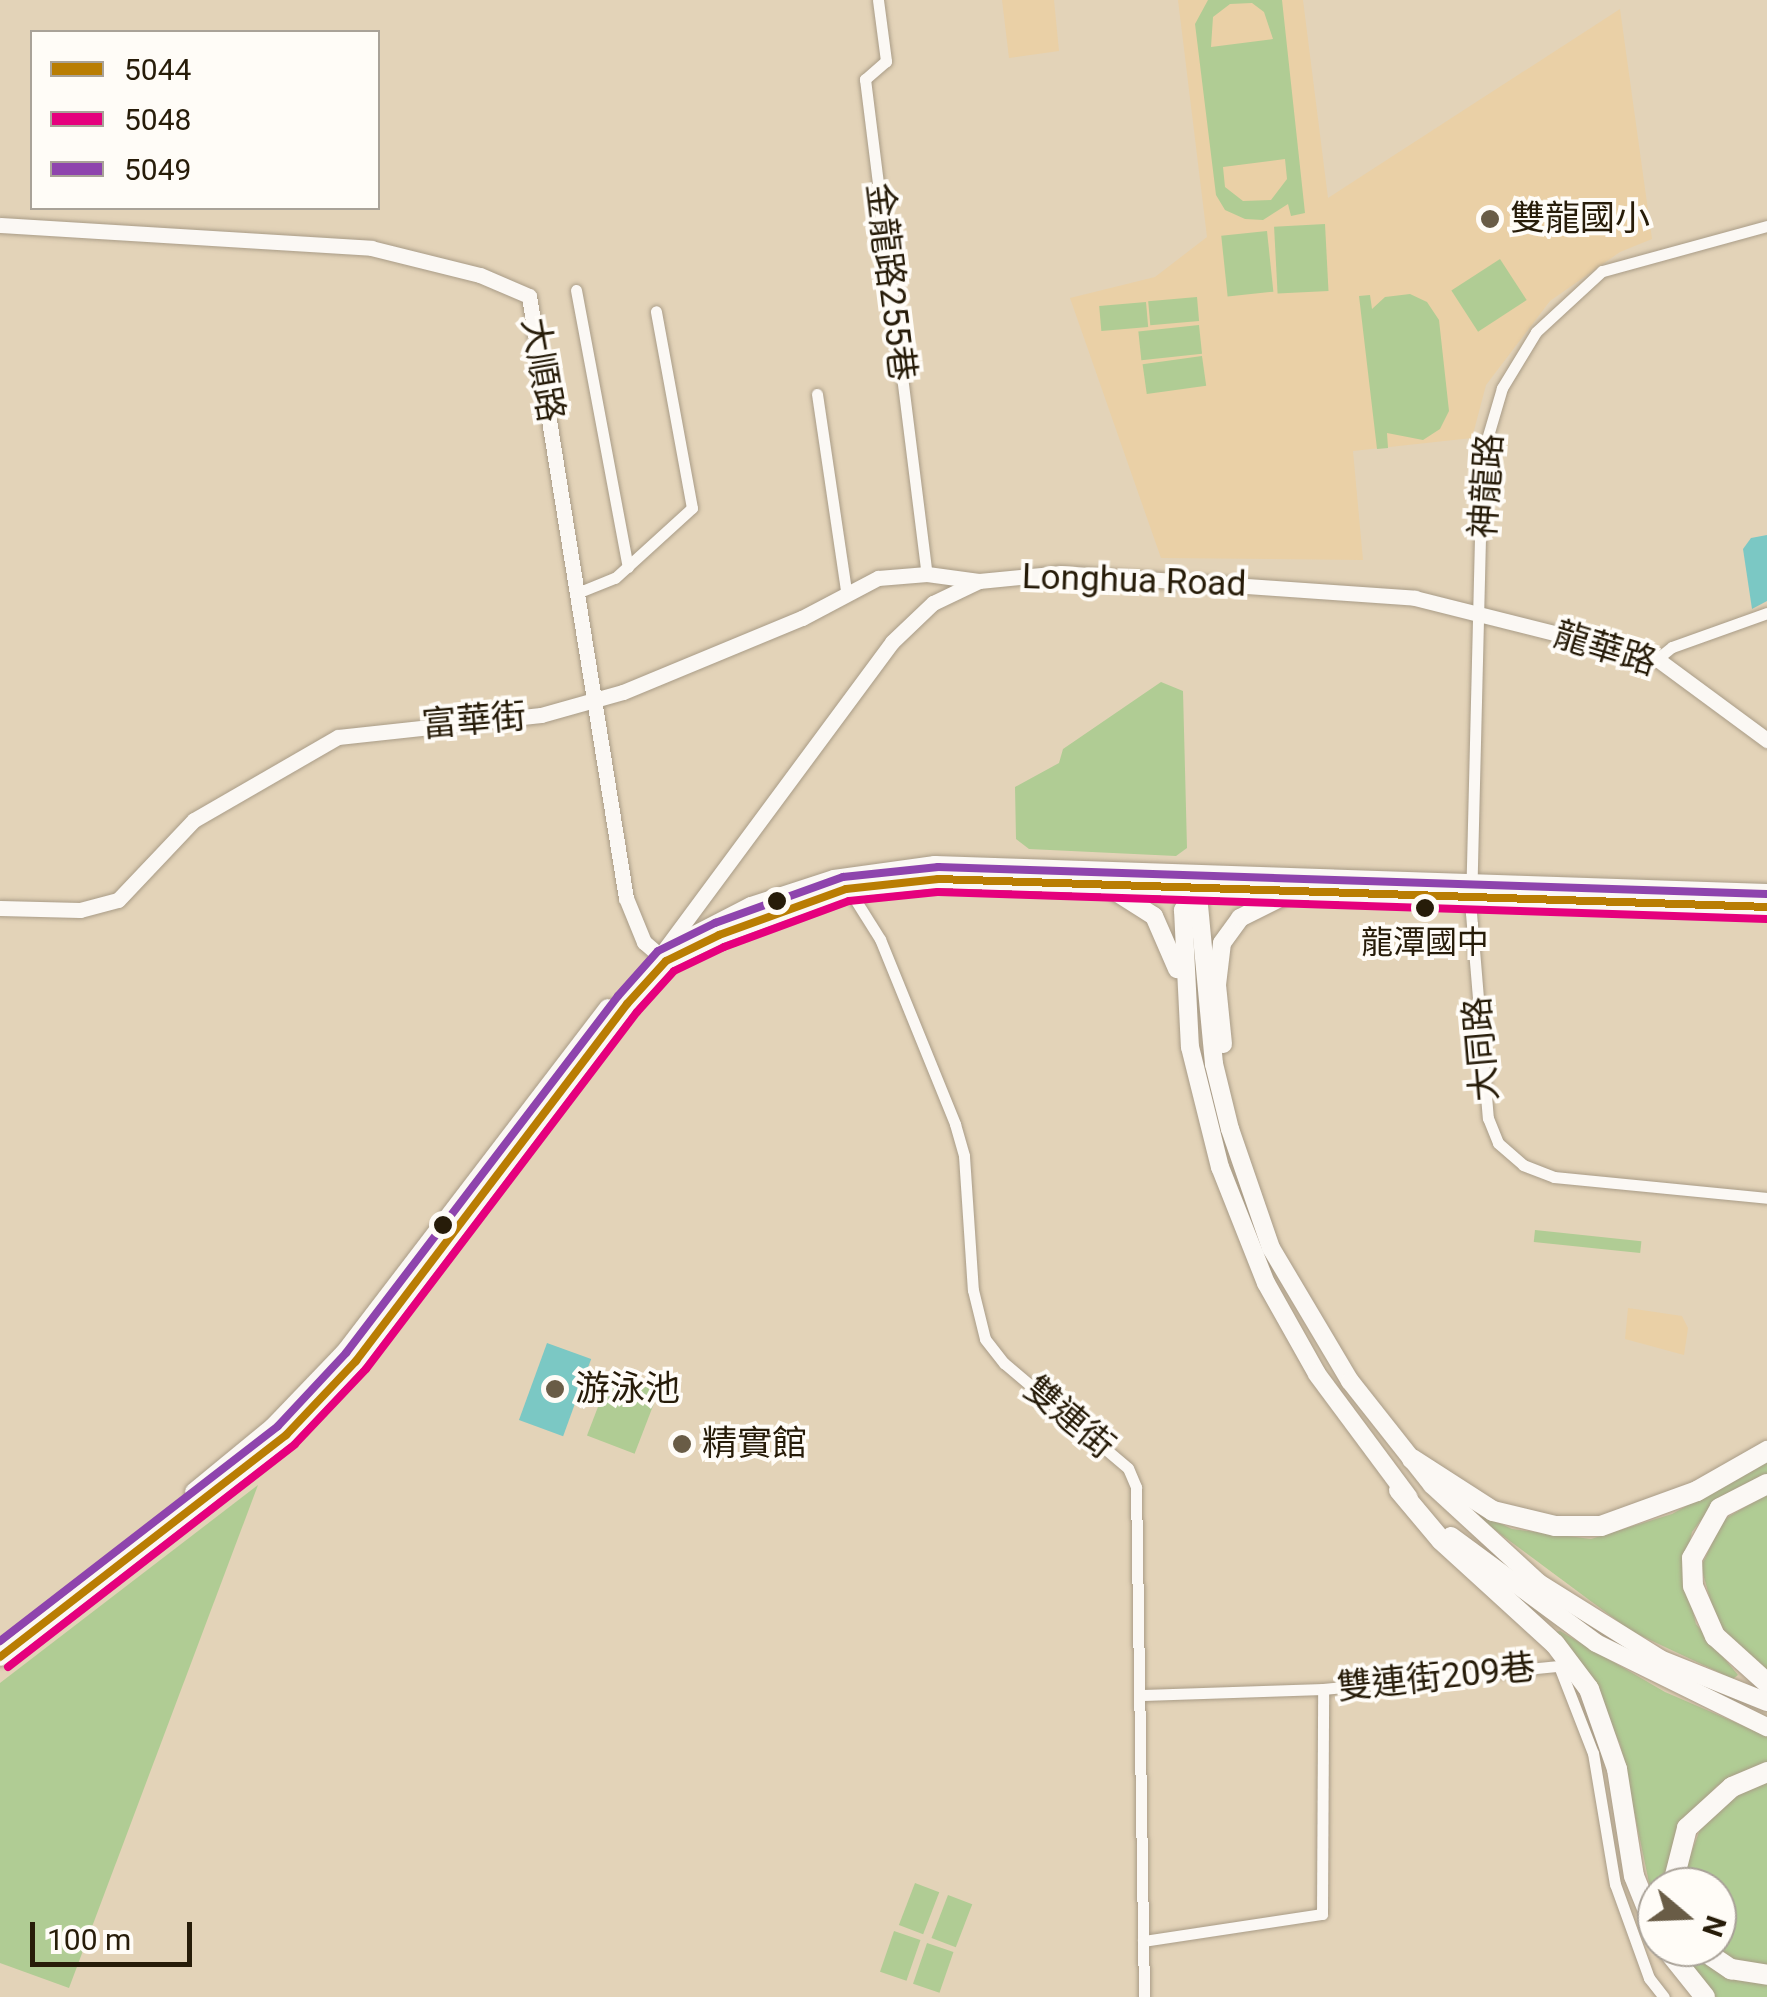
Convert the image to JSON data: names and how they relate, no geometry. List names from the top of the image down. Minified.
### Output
{"streets":{"street":["金龍路255巷","大順路","神龍路","Longhua Road","龍華路","富華街","大同路","雙連街","雙連街209巷"]},"crossings":[["金龍路255巷","富華街"],["大順路","Longhua Road"],["大順路","富華街"],["神龍路","Longhua Road"],["神龍路","龍華路"],["神龍路","大同路"],["Longhua Road","龍華路"],["Longhua Road","富華街"],["Longhua Road","大同路"],["龍華路","大同路"],["雙連街","雙連街209巷"]],"places":["雙龍國小","龍潭國中","游泳池","精實館"],"lines":["transit line 5049","transit line 5044","transit line 5048"],"legend":["5044","5048","5049"],"scale_bar":"100 m","north":"right"}
